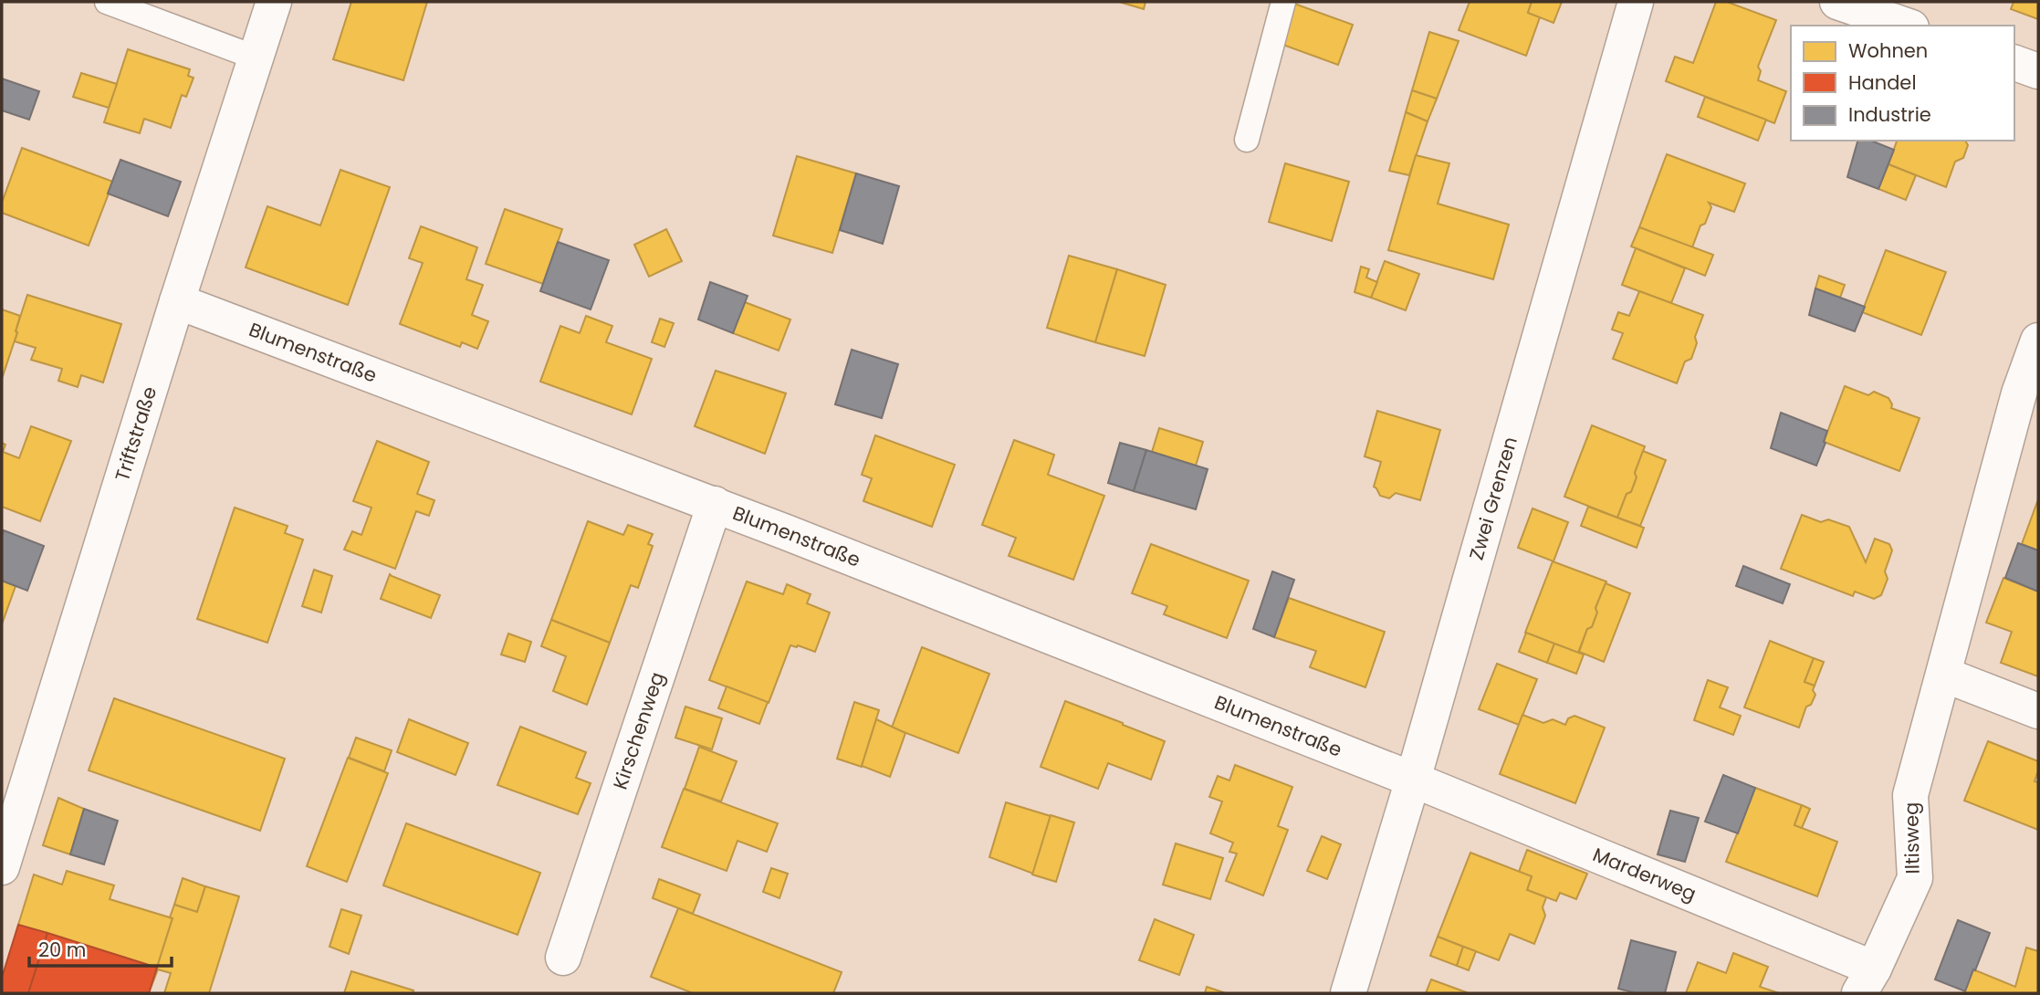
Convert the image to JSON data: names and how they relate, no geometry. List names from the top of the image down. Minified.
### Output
{"streets":{"street":["Blumenstraße","Triftstraße","Zwei Grenzen","Kirschenweg","Iltisweg","Marderweg"]},"crossings":[["Blumenstraße","Triftstraße"],["Blumenstraße","Zwei Grenzen"],["Blumenstraße","Kirschenweg"],["Blumenstraße","Marderweg"],["Zwei Grenzen","Marderweg"],["Iltisweg","Marderweg"]],"legend":["Wohnen","Handel","Industrie"],"scale_bar":"20 m"}
